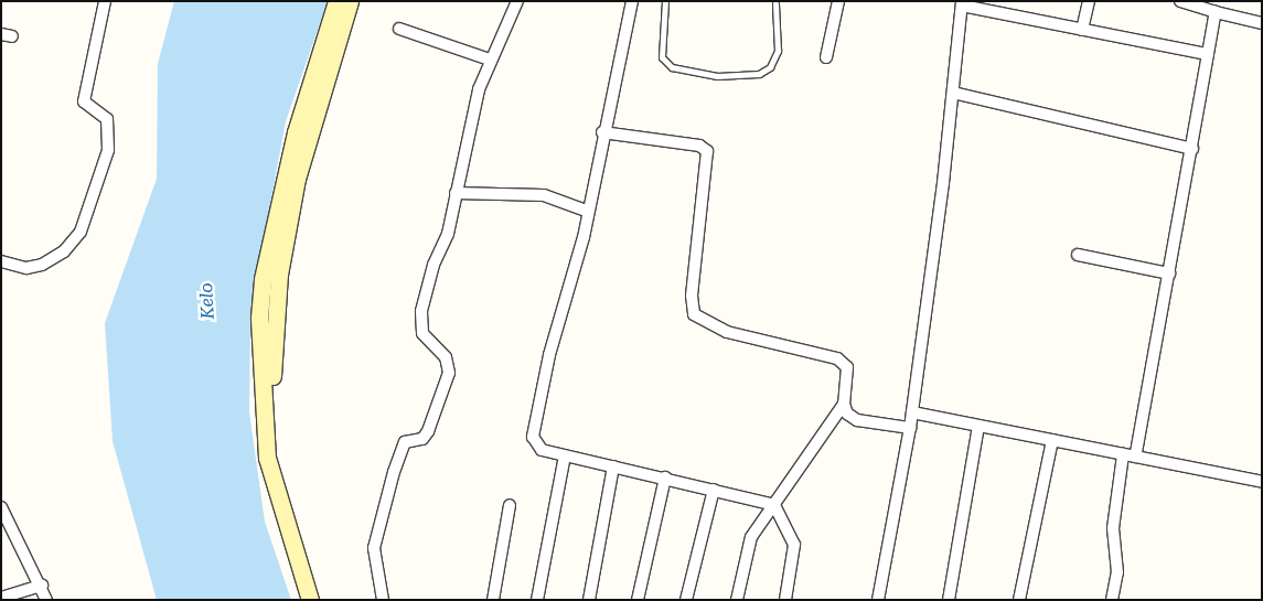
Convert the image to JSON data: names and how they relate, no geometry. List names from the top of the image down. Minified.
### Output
{"water":["Kelo"]}
